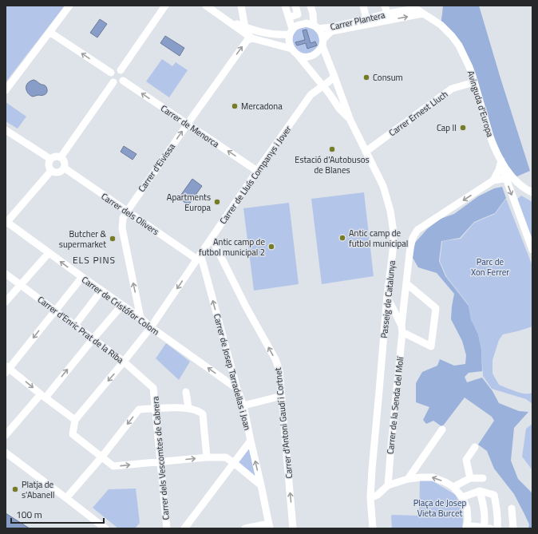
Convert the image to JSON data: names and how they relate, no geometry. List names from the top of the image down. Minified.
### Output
{"streets":{"street":["Carrer Plantera","Avinguda d'Europa","Carrer Ernest Lluch","Carrer de Menorca","Carrer d'Eivissa","Carrer de Lluís Companys i Jover","Carrer dels Olivers","Passeig de Catalunya","Carrer de Cristófor Colom","Carrer d'Enric Prat de la Riba","Carrer de Josep Tarradellas i Joan","Carrer de la Senda del Molí","Carrer d'Antoni Gaudí i Cortnet","Carrer dels Vescomtes de Cabrera"]},"crossings":[["Carrer Plantera","Avinguda d'Europa"],["Carrer Plantera","Passeig de Catalunya"],["Avinguda d'Europa","Carrer Ernest Lluch"],["Avinguda d'Europa","Carrer de la Senda del Molí"],["Carrer Ernest Lluch","Passeig de Catalunya"],["Carrer de Menorca","Carrer d'Eivissa"],["Carrer de Menorca","Carrer de Lluís Companys i Jover"],["Carrer d'Eivissa","Carrer dels Olivers"],["Carrer d'Eivissa","Carrer de Cristófor Colom"],["Carrer de Lluís Companys i Jover","Carrer dels Olivers"],["Carrer de Lluís Companys i Jover","Passeig de Catalunya"],["Carrer de Lluís Companys i Jover","Carrer de Cristófor Colom"],["Carrer de Lluís Companys i Jover","Carrer d'Enric Prat de la Riba"],["Carrer de Lluís Companys i Jover","Carrer de Josep Tarradellas i Joan"],["Carrer de Lluís Companys i Jover","Carrer d'Antoni Gaudí i Cortnet"],["Carrer dels Olivers","Carrer de Josep Tarradellas i Joan"],["Carrer de Cristófor Colom","Carrer de Josep Tarradellas i Joan"],["Carrer d'Enric Prat de la Riba","Carrer dels Vescomtes de Cabrera"]],"one_way":["Carrer de Menorca","Carrer d'Eivissa","Carrer de Cristófor Colom","Carrer de Josep Tarradellas i Joan","Carrer de la Senda del Molí","Carrer d'Antoni Gaudí i Cortnet"],"districts":["ELS PINS"],"parks":["Parc de Xon Ferrer","Plaça de Josep Vieta Burcet"],"places":["Consum","Mercadona","Cap II","Estació d'Autobusos de Blanes","Apartments Europa","Antic camp de futbol municipal","Butcher & supermarket","Antic camp de futbol municipal 2","Platja de s'Abanell"],"scale_bar":"100 m"}
